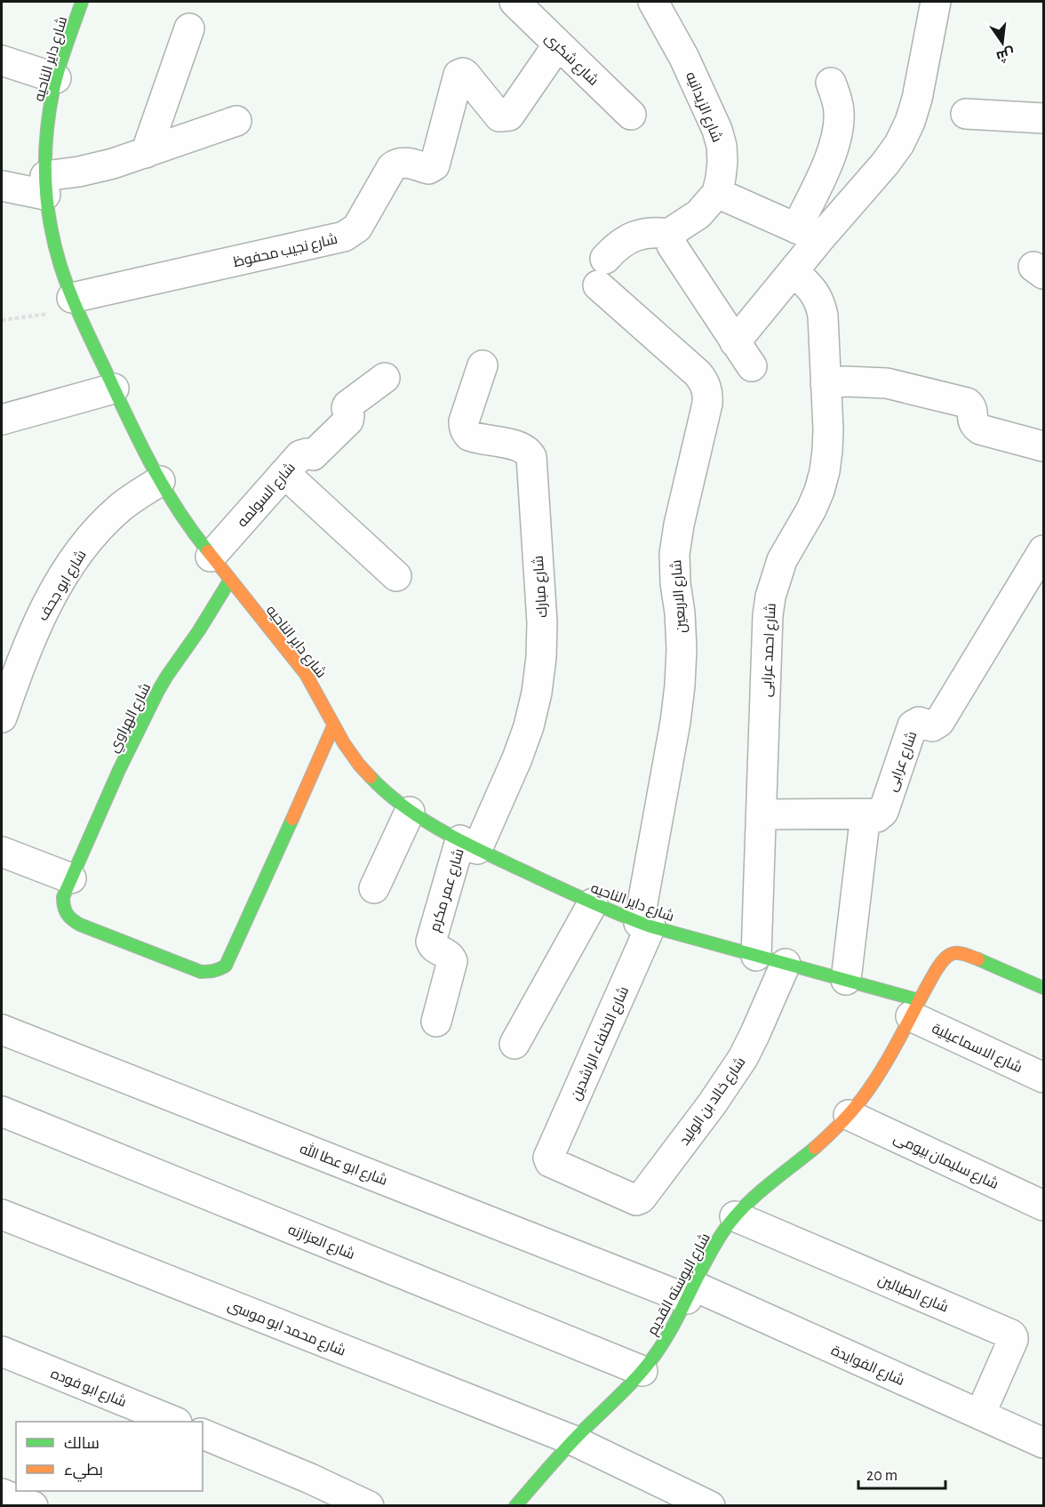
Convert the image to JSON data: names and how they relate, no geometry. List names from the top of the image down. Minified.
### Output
{"streets":{"street":["شارع داير الناحيه","شارع شكرى","شارع الزيدانيه","شارع نجيب محفوظ","شارع السولمه","شارع ابو جحف","شارع مبارك","شارع الاربعين","شارع احمد عرابى","شارع الهراوي","شارع عرابى","شارع عمر مكرم","شارع الخلفاء الراشدين","شارع الاسماعيلية","شارع خالد بن الوليد","شارع سليمان بيومى","شارع ابو عطا الله","شارع العزازنه","شارع البوسته القديم","شارع الطبالين","شارع محمد ابو موسى","شارع الفوايدة","شارع ابو فوده"]},"crossings":[["شارع داير الناحيه","شارع نجيب محفوظ"],["شارع داير الناحيه","شارع السولمه"],["شارع داير الناحيه","شارع ابو جحف"],["شارع داير الناحيه","شارع مبارك"],["شارع داير الناحيه","شارع الاربعين"],["شارع داير الناحيه","شارع احمد عرابى"],["شارع داير الناحيه","شارع الهراوي"],["شارع داير الناحيه","شارع عمر مكرم"],["شارع داير الناحيه","شارع الخلفاء الراشدين"],["شارع داير الناحيه","شارع الاسماعيلية"],["شارع داير الناحيه","شارع خالد بن الوليد"],["شارع داير الناحيه","شارع البوسته القديم"],["شارع شكرى","شارع نجيب محفوظ"],["شارع مبارك","شارع عمر مكرم"],["شارع الاربعين","شارع الخلفاء الراشدين"],["شارع الخلفاء الراشدين","شارع خالد بن الوليد"],["شارع الاسماعيلية","شارع البوسته القديم"],["شارع سليمان بيومى","شارع البوسته القديم"],["شارع ابو عطا الله","شارع البوسته القديم"],["شارع ابو عطا الله","شارع الفوايدة"],["شارع العزازنه","شارع البوسته القديم"],["شارع البوسته القديم","شارع الطبالين"],["شارع البوسته القديم","شارع محمد ابو موسى"],["شارع البوسته القديم","شارع الفوايدة"],["شارع الطبالين","شارع الفوايدة"]],"legend":["سالك","بطيء"],"scale_bar":"20 m","north":"bottom"}
